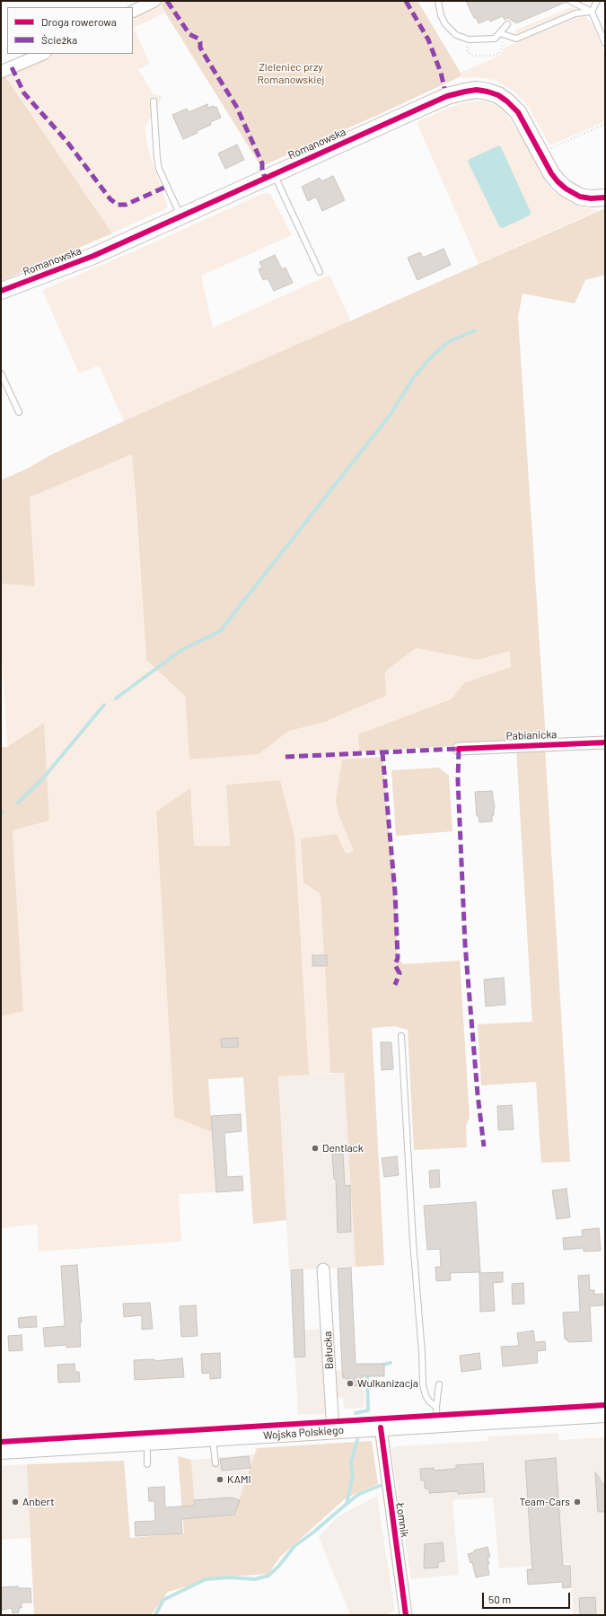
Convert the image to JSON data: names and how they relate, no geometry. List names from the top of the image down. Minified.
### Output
{"streets":{"street":["Romanowska","Pabianicka","Bałucka","Wojska Polskiego","Łomnik"]},"crossings":[["Bałucka","Wojska Polskiego"],["Wojska Polskiego","Łomnik"]],"parks":["Zieleniec przy Romanowskiej"],"places":["Dentlack","Wulkanizacja","KAMI","Anbert","Team-Cars"],"legend":["Droga rowerowa","Ścieżka"],"scale_bar":"50 m"}
